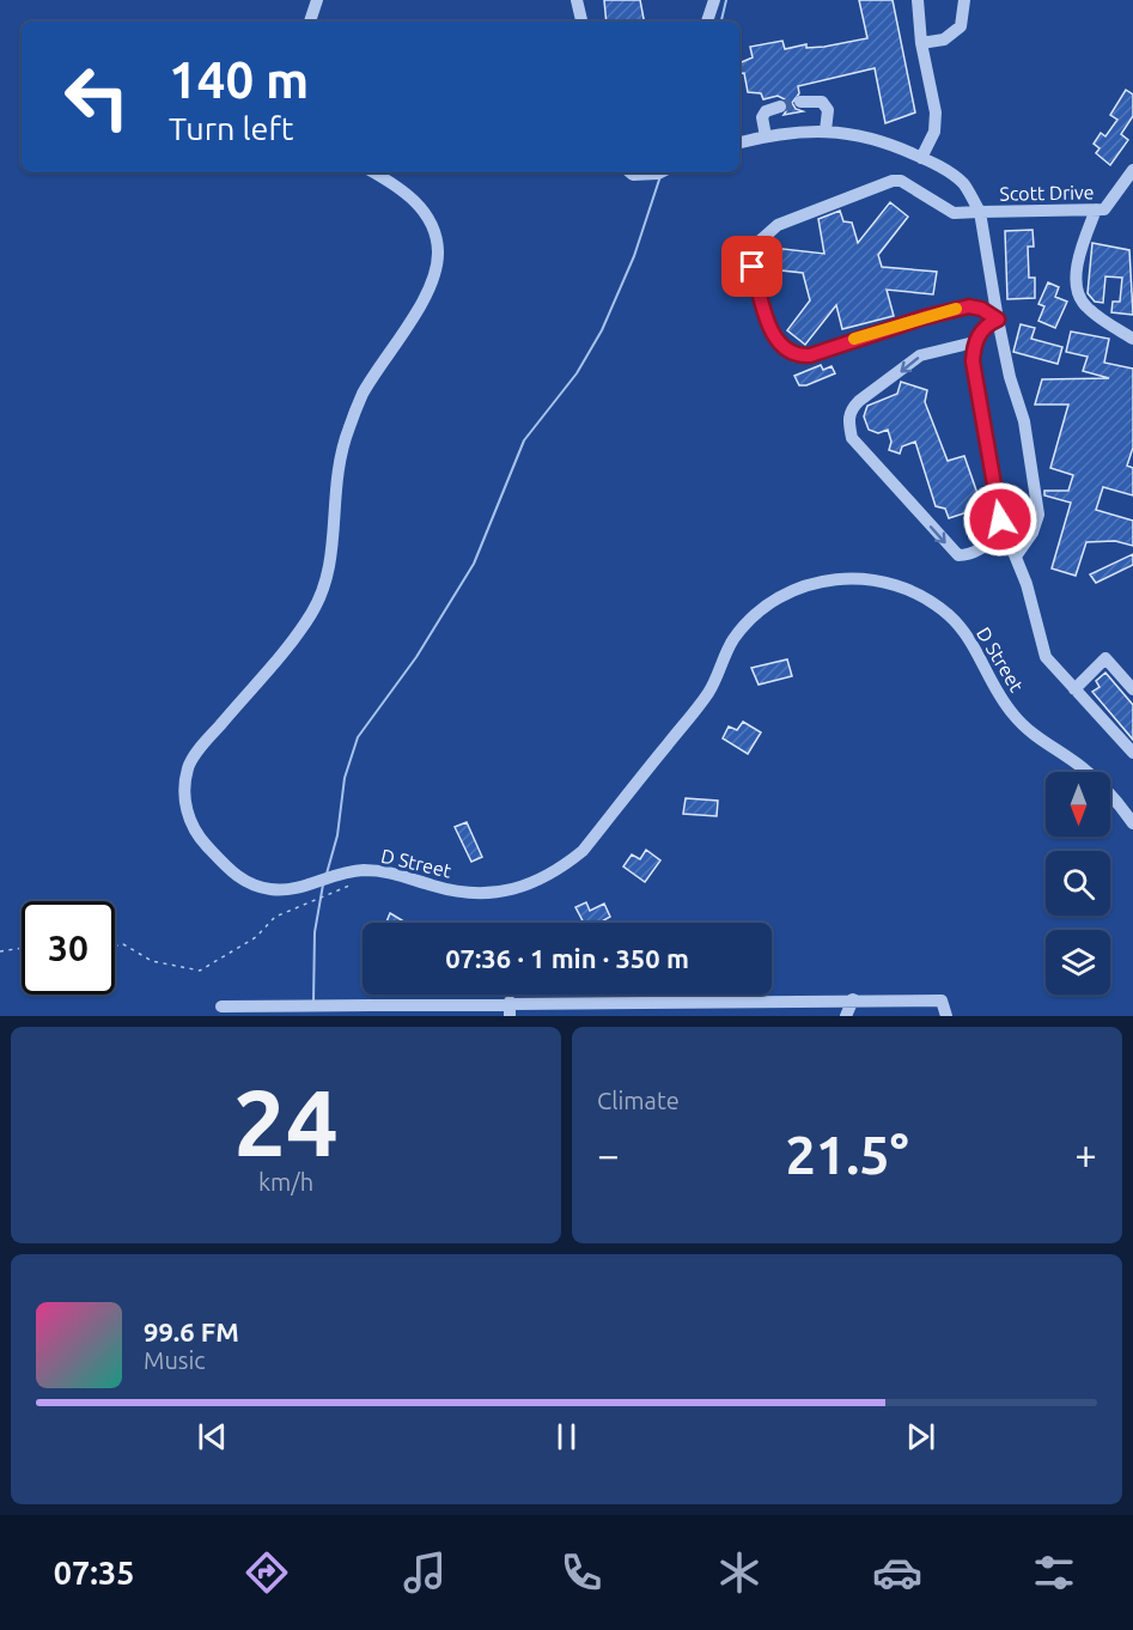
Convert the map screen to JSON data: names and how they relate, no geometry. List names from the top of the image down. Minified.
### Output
{"streets":{"street":["Scott Drive","D Street"]},"north":"bottom","page":{"turn":["140 m","Turn left"],"limit":"30","trip":"07:36 · 1 min · 350 m","tile":[["24","km/h"],"Climate"],"heat":["−","21.5°","+"],"song":["99.6 FM","Music"],"tabs":"07:35"}}
